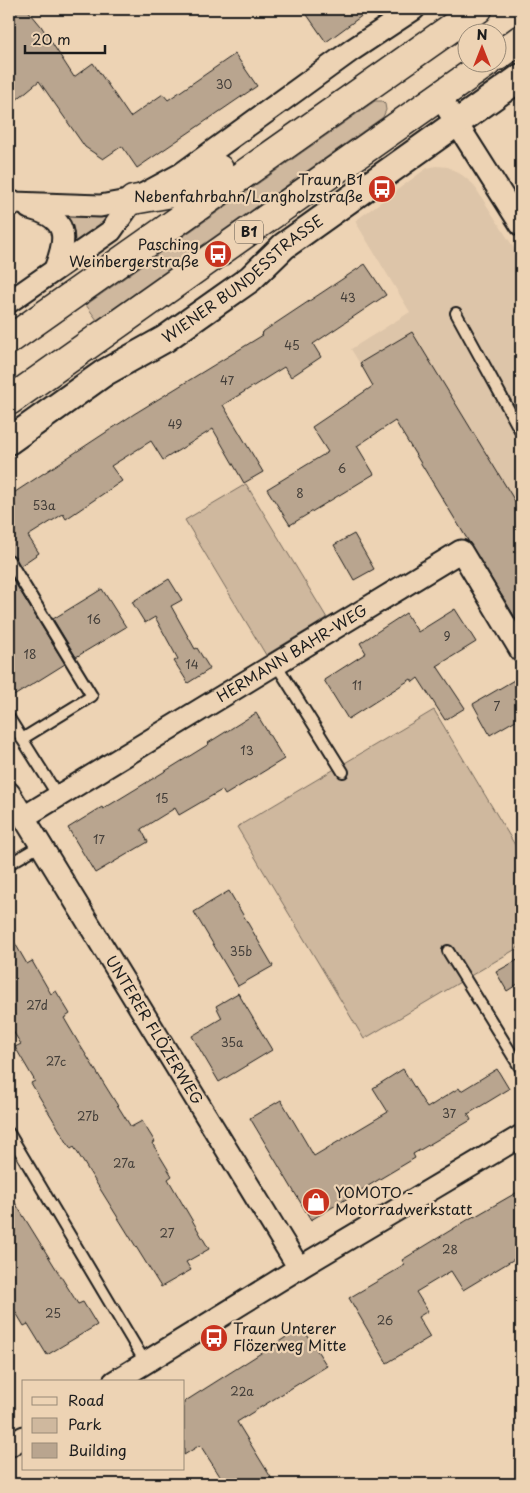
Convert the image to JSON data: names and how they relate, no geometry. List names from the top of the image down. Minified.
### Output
{"streets":{"main road":["B1","WIENER BUNDESSTRASSE"],"street":["HERMANN BAHR-WEG","UNTERER FLÖZERWEG"]},"crossings":[["HERMANN BAHR-WEG","UNTERER FLÖZERWEG"]],"places":{"bus stop":["Traun B1 Nebenfahrbahn/Langholzstraße","Pasching Weinbergerstraße","Traun Unterer Flözerweg Mitte"],"shop":["YOMOTO - Motorradwerkstatt"]},"house_numbers":["30","43","45","47","49","6","8","53a","16","9","18","14","11","7","13","15","17","35b","27d","35a","27c","37","27b","27a","27","28","25","26","22a"],"legend":["Road","Park","Building"],"scale_bar":"20 m","north":"top"}
